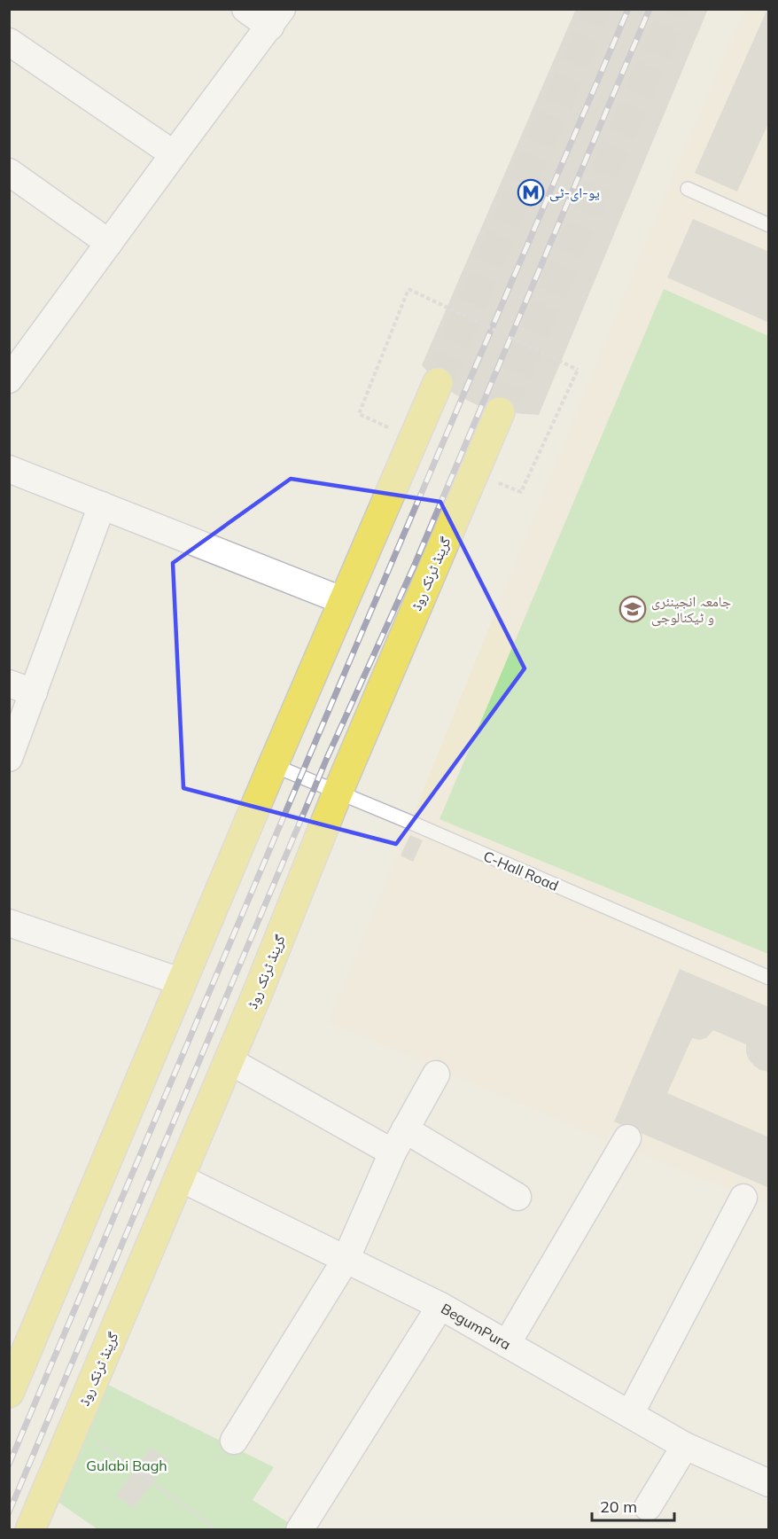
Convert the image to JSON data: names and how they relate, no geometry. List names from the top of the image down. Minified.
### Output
{"streets":{"main road":["گرینڈ ٹرنک روڈ"],"street":["BegumPura"],"lane":["C-Hall Road"]},"crossings":[["گرینڈ ٹرنک روڈ","C-Hall Road"],["گرینڈ ٹرنک روڈ","BegumPura"]],"parks":["Gulabi Bagh"],"places":{"metro station":["یو-ای-ٹی"],"school or university":["جامعہ انجینئری و ٹیکنالوجی"]},"scale_bar":"20 m"}
